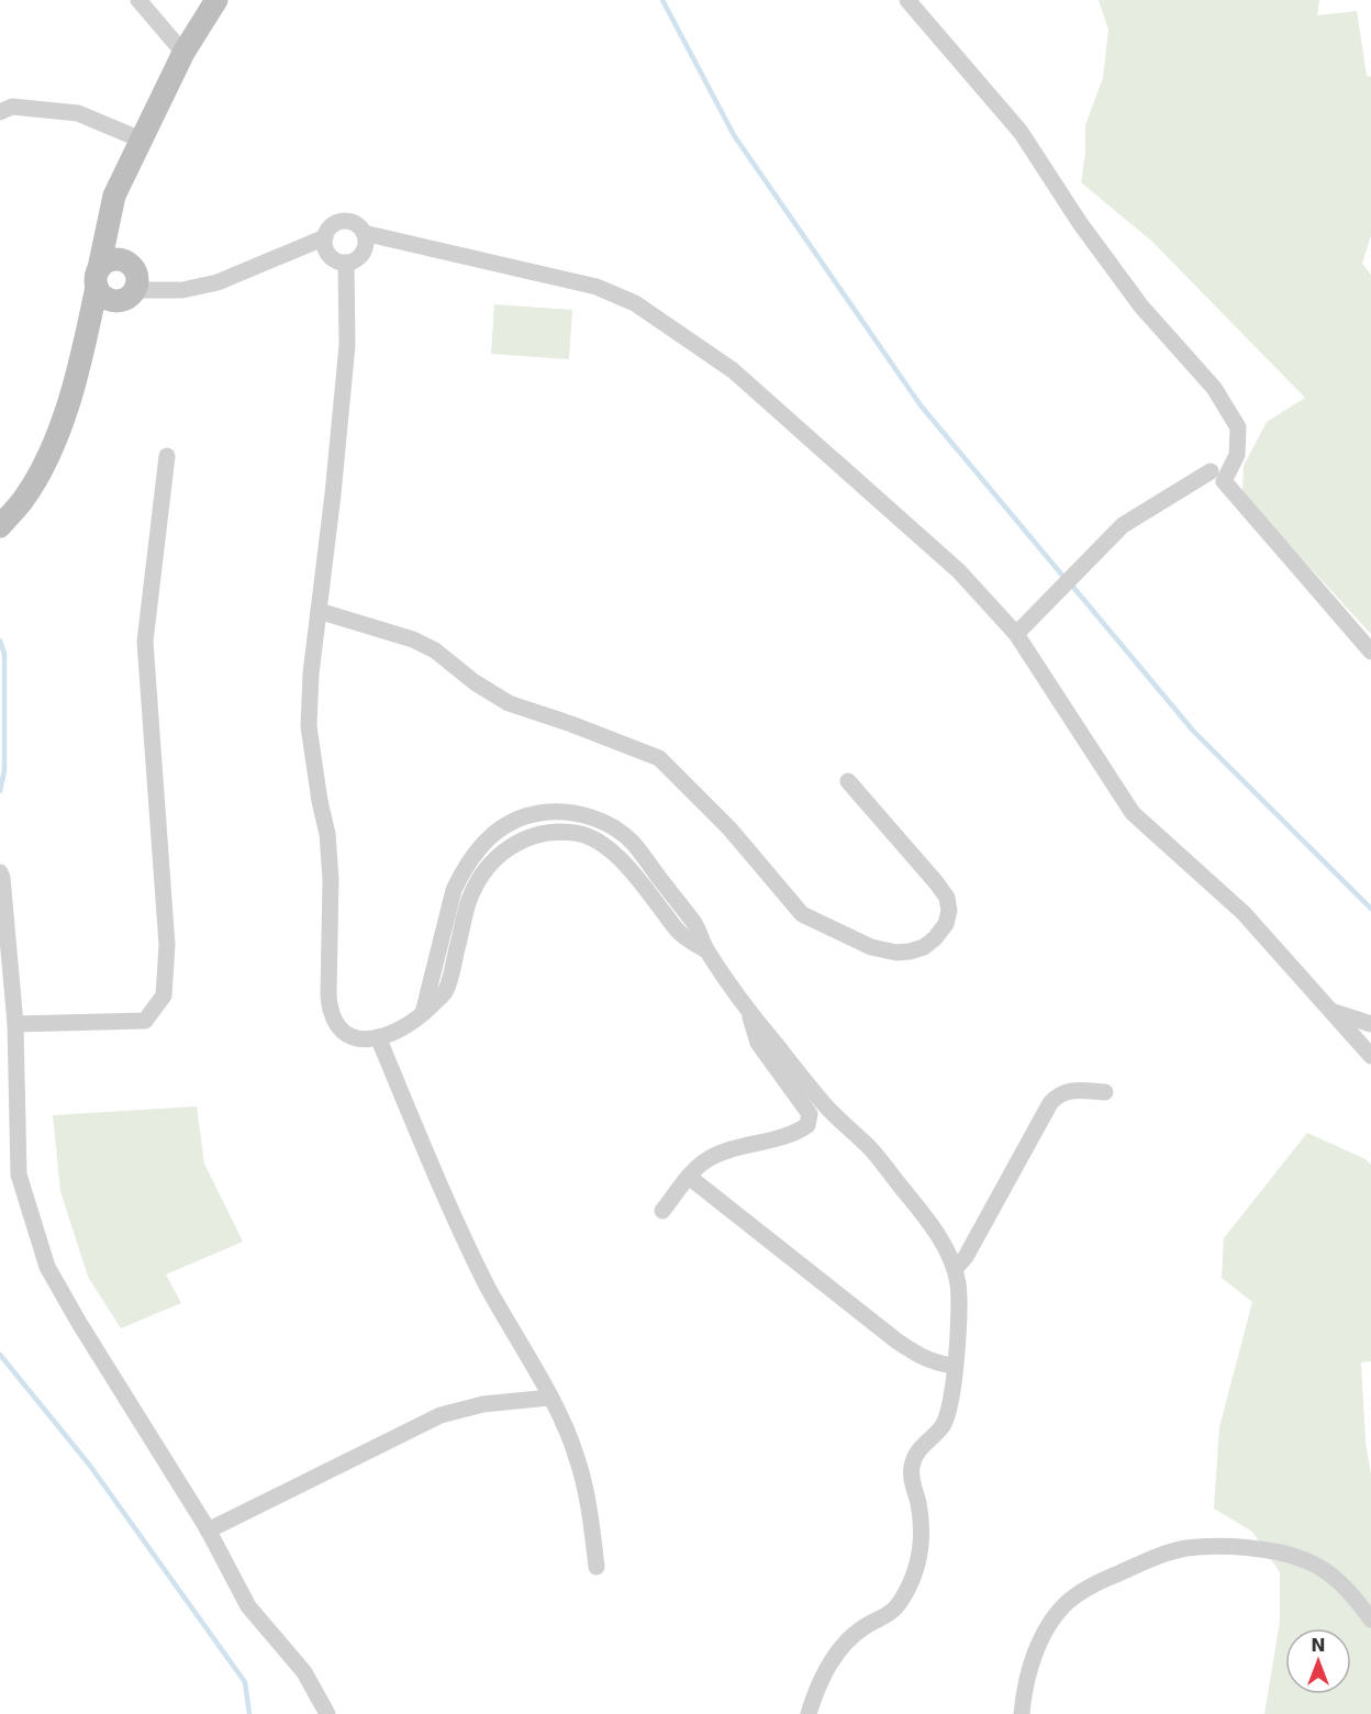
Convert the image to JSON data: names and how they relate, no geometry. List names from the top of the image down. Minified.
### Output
{"north":"top"}
